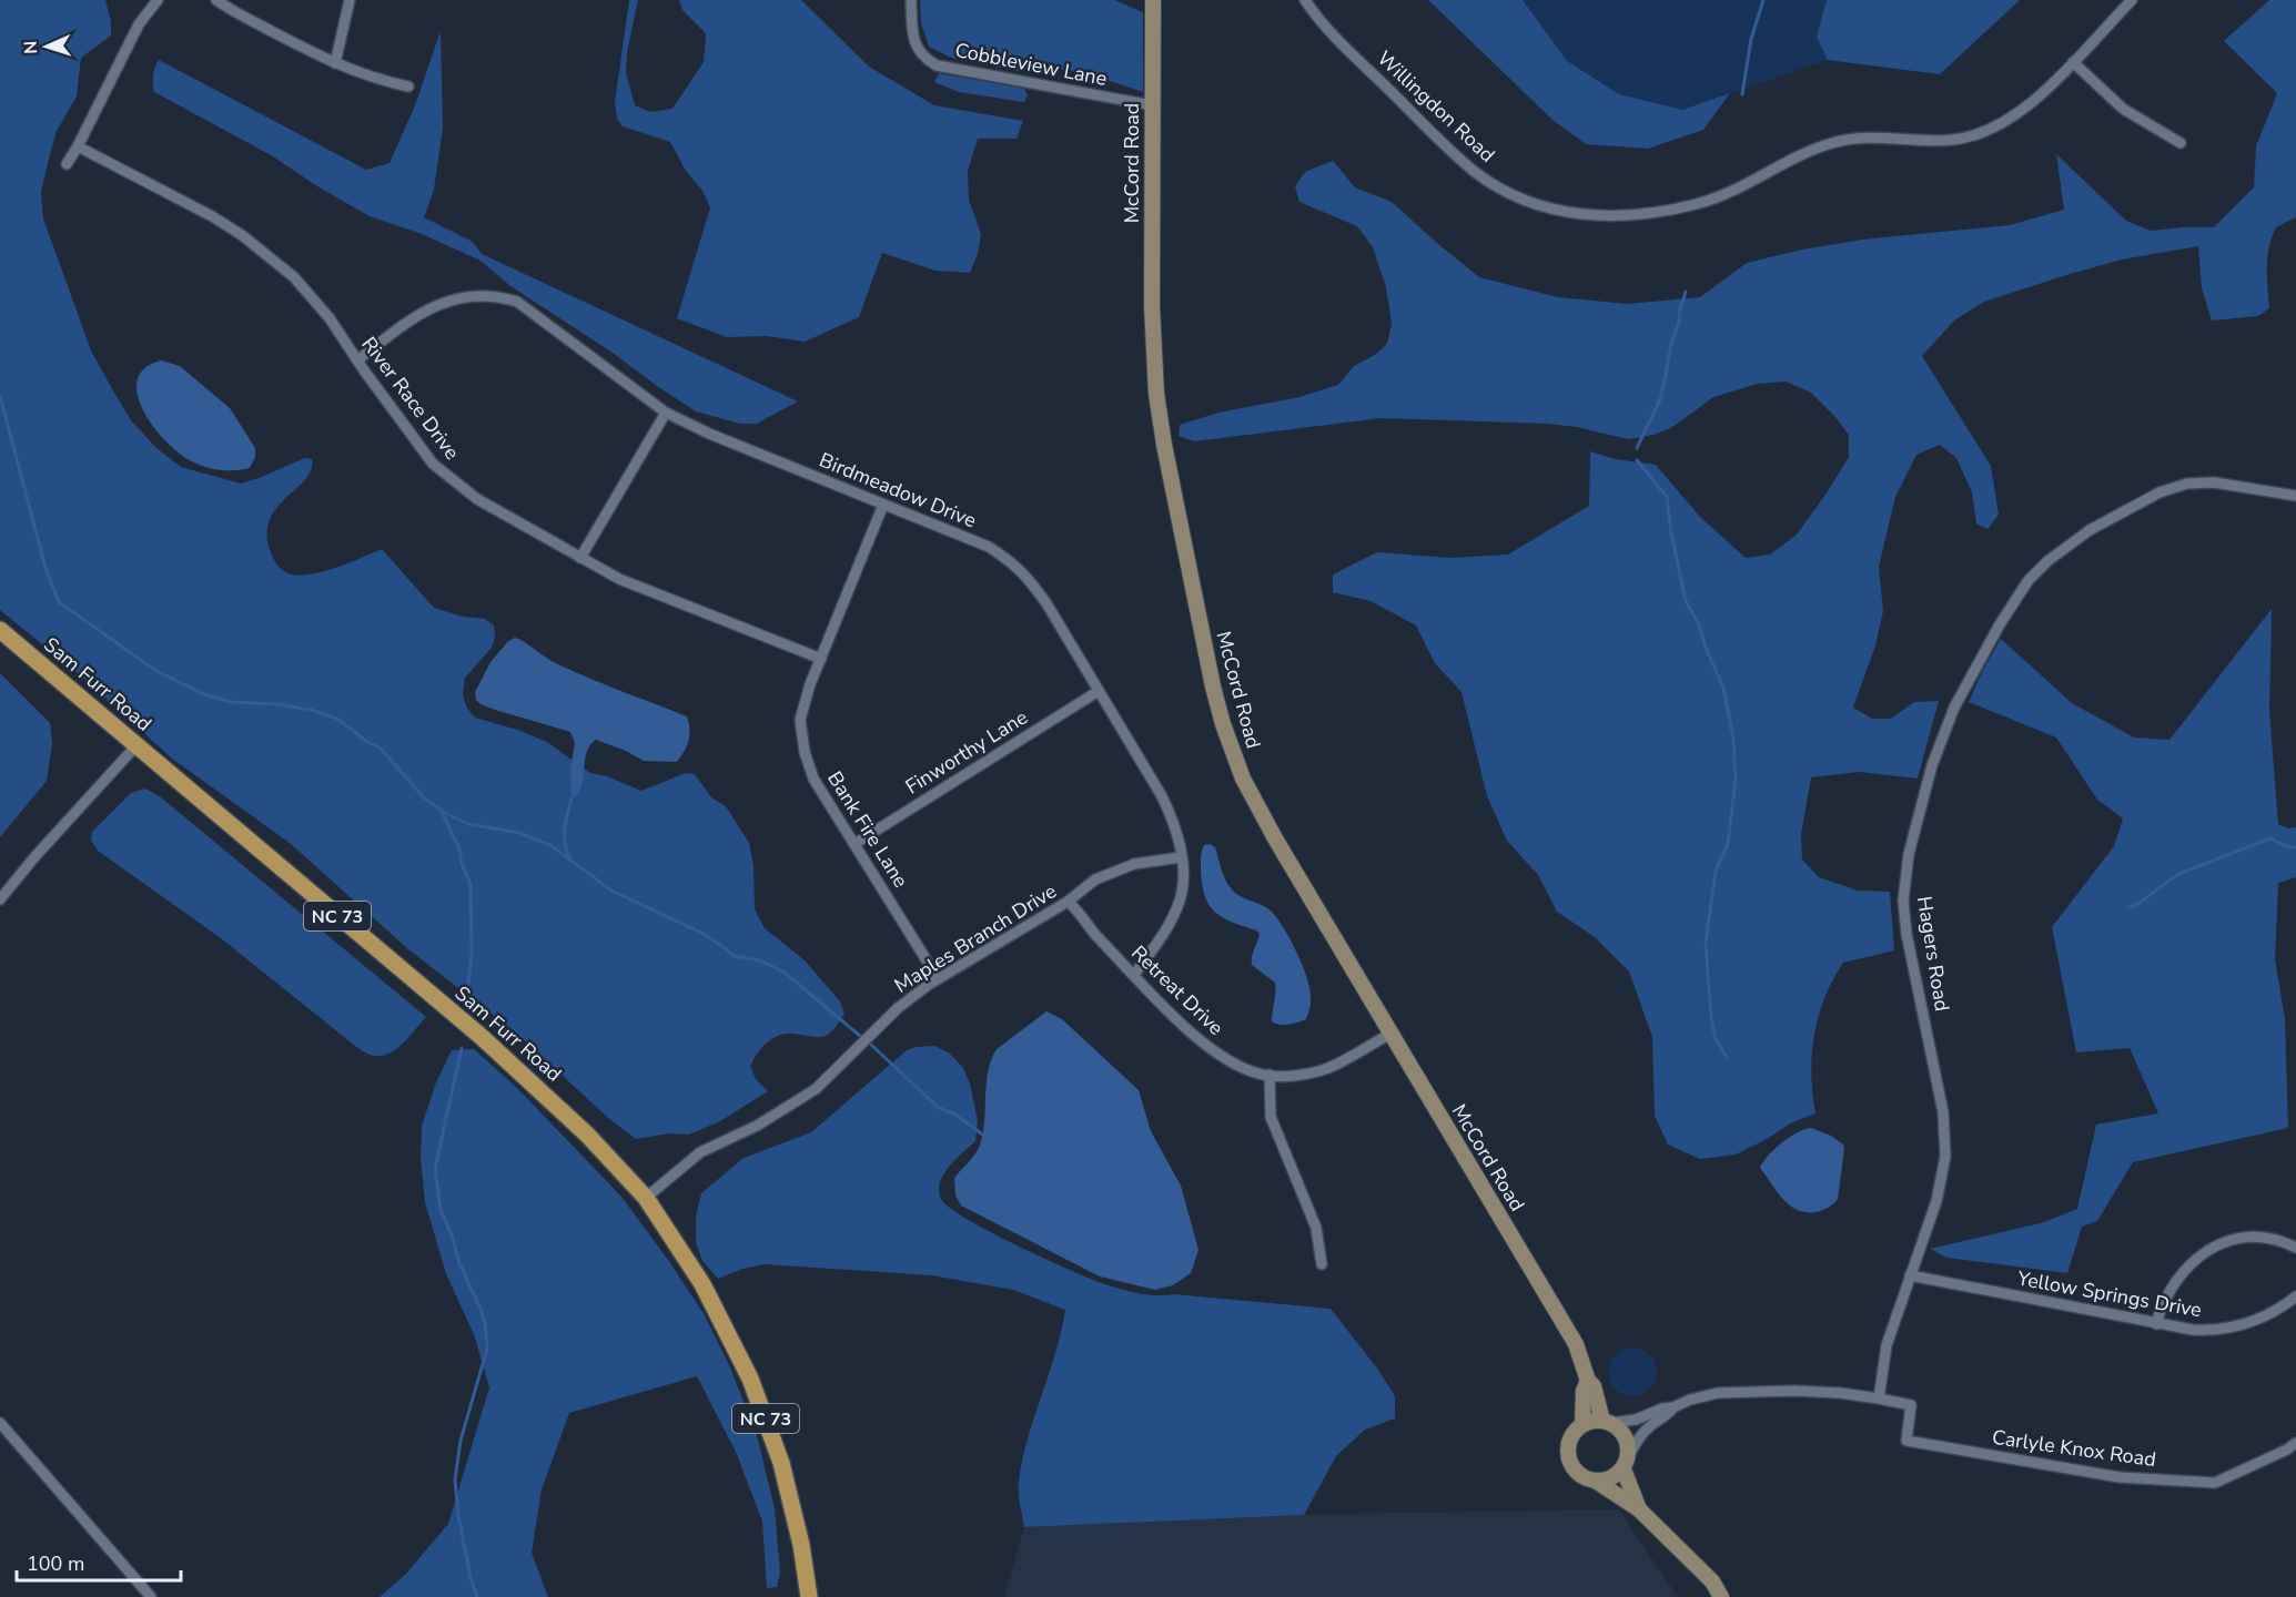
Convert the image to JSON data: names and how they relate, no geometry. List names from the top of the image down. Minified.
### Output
{"streets":{"main road":["Sam Furr Road","NC 73"],"street":["Cobbleview Lane","Willingdon Road","McCord Road","River Race Drive","Birdmeadow Drive","Finworthy Lane","Bank Fire Lane","Maples Branch Drive","Hagers Road","Retreat Drive","Yellow Springs Drive","Carlyle Knox Road"]},"crossings":[["Cobbleview Lane","McCord Road"],["McCord Road","Retreat Drive"],["River Race Drive","Birdmeadow Drive"],["River Race Drive","Bank Fire Lane"],["Birdmeadow Drive","Finworthy Lane"],["Birdmeadow Drive","Bank Fire Lane"],["Birdmeadow Drive","Maples Branch Drive"],["Birdmeadow Drive","Retreat Drive"],["Sam Furr Road","Maples Branch Drive"],["Finworthy Lane","Bank Fire Lane"],["Bank Fire Lane","Maples Branch Drive"],["Maples Branch Drive","Retreat Drive"],["Hagers Road","Yellow Springs Drive"],["Hagers Road","Carlyle Knox Road"]],"scale_bar":"100 m","north":"left"}
